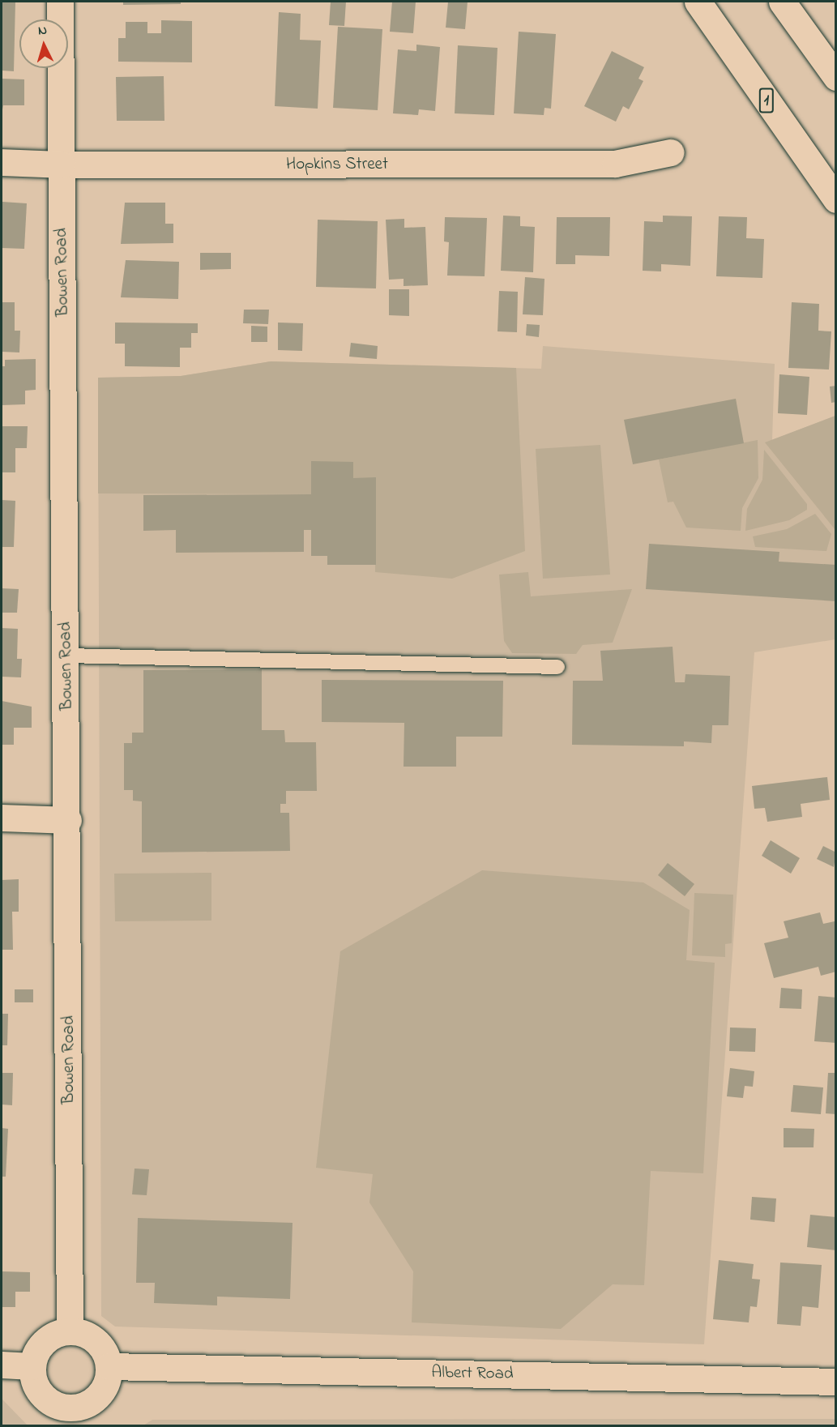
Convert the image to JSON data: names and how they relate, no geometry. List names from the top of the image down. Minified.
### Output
{"streets":{"main road":["1","Hopkins Street","Bowen Road","Albert Road"]},"crossings":[["Hopkins Street","Bowen Road"],["Bowen Road","Albert Road"]],"north":"top"}
